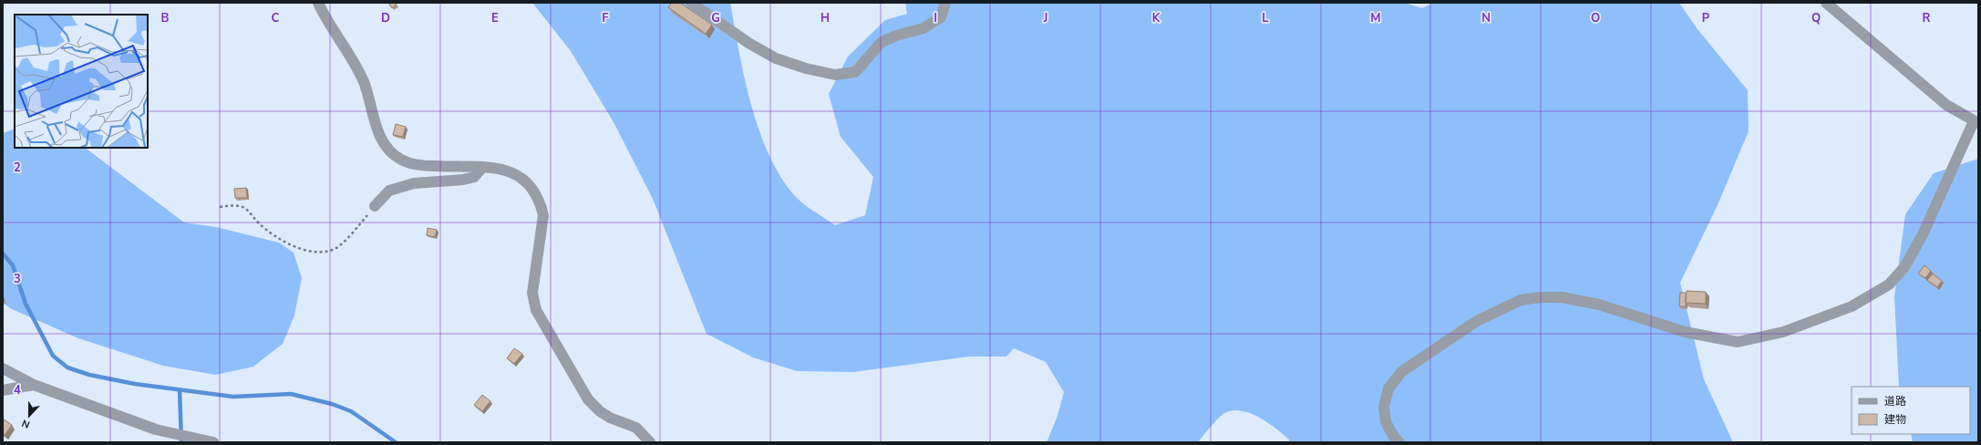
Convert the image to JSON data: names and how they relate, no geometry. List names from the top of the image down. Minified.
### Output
{"legend":["道路","建物"],"north":"bottom","grid":{"columns":["B","C","D","E","F","G","H","I","J","K","L","M","N","O","P","Q","R"],"rows":["2","3","4"]}}
